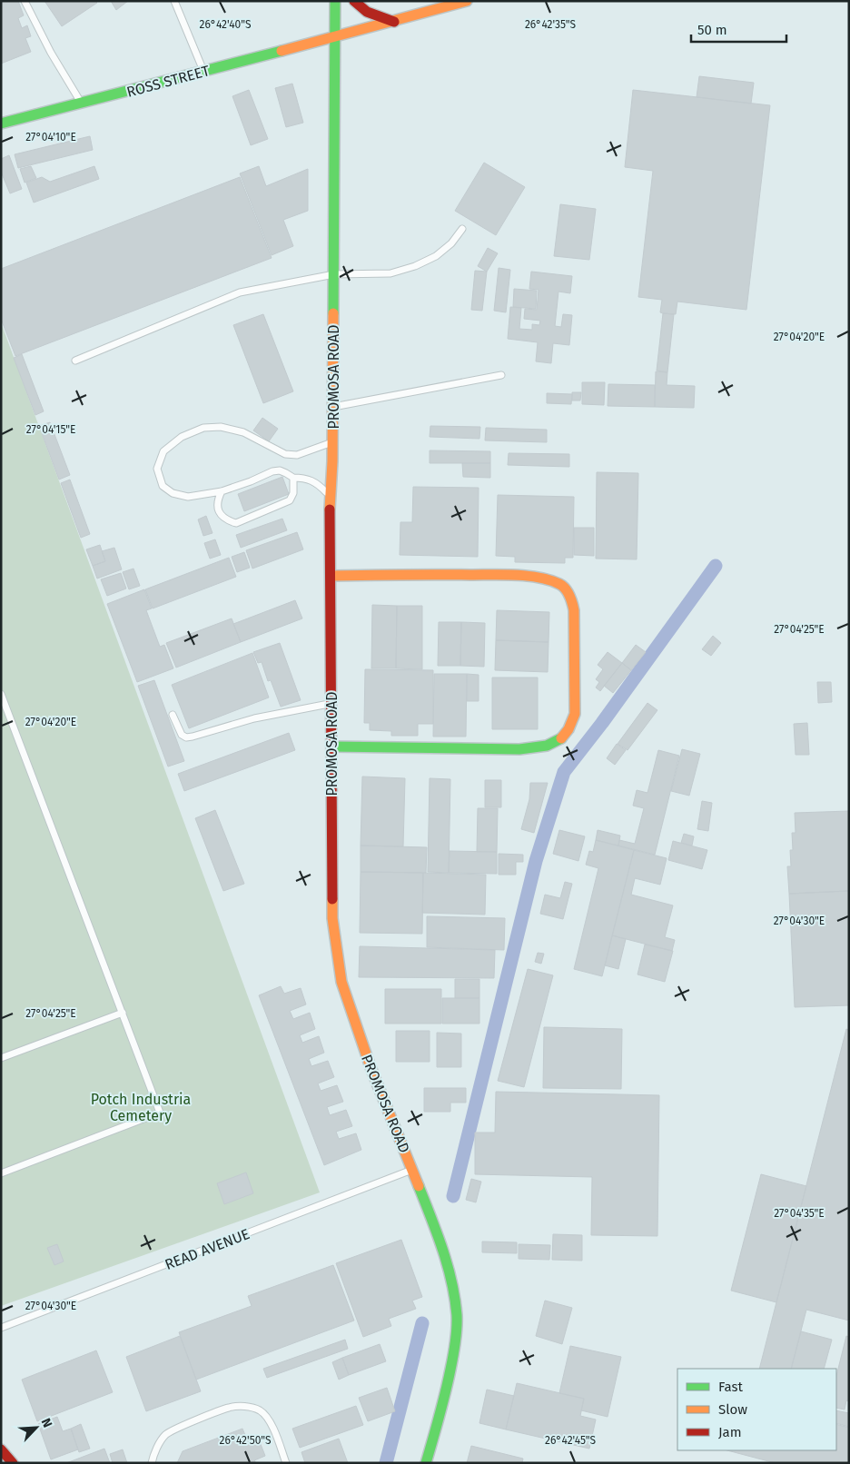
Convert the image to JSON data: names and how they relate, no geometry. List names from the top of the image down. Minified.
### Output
{"streets":{"street":["ROSS STREET","PROMOSA ROAD"],"lane":["READ AVENUE"]},"crossings":[["ROSS STREET","PROMOSA ROAD"],["PROMOSA ROAD","READ AVENUE"]],"parks":["Potch Industria Cemetery"],"legend":["Fast","Slow","Jam"],"scale_bar":"50 m","north":"top right","coordinates":["26°42'40\"S","26°42'35\"S","27°04'10\"E","27°04'20\"E","27°04'15\"E","27°04'25\"E","27°04'30\"E","27°04'35\"E","26°42'50\"S","26°42'45\"S"]}
